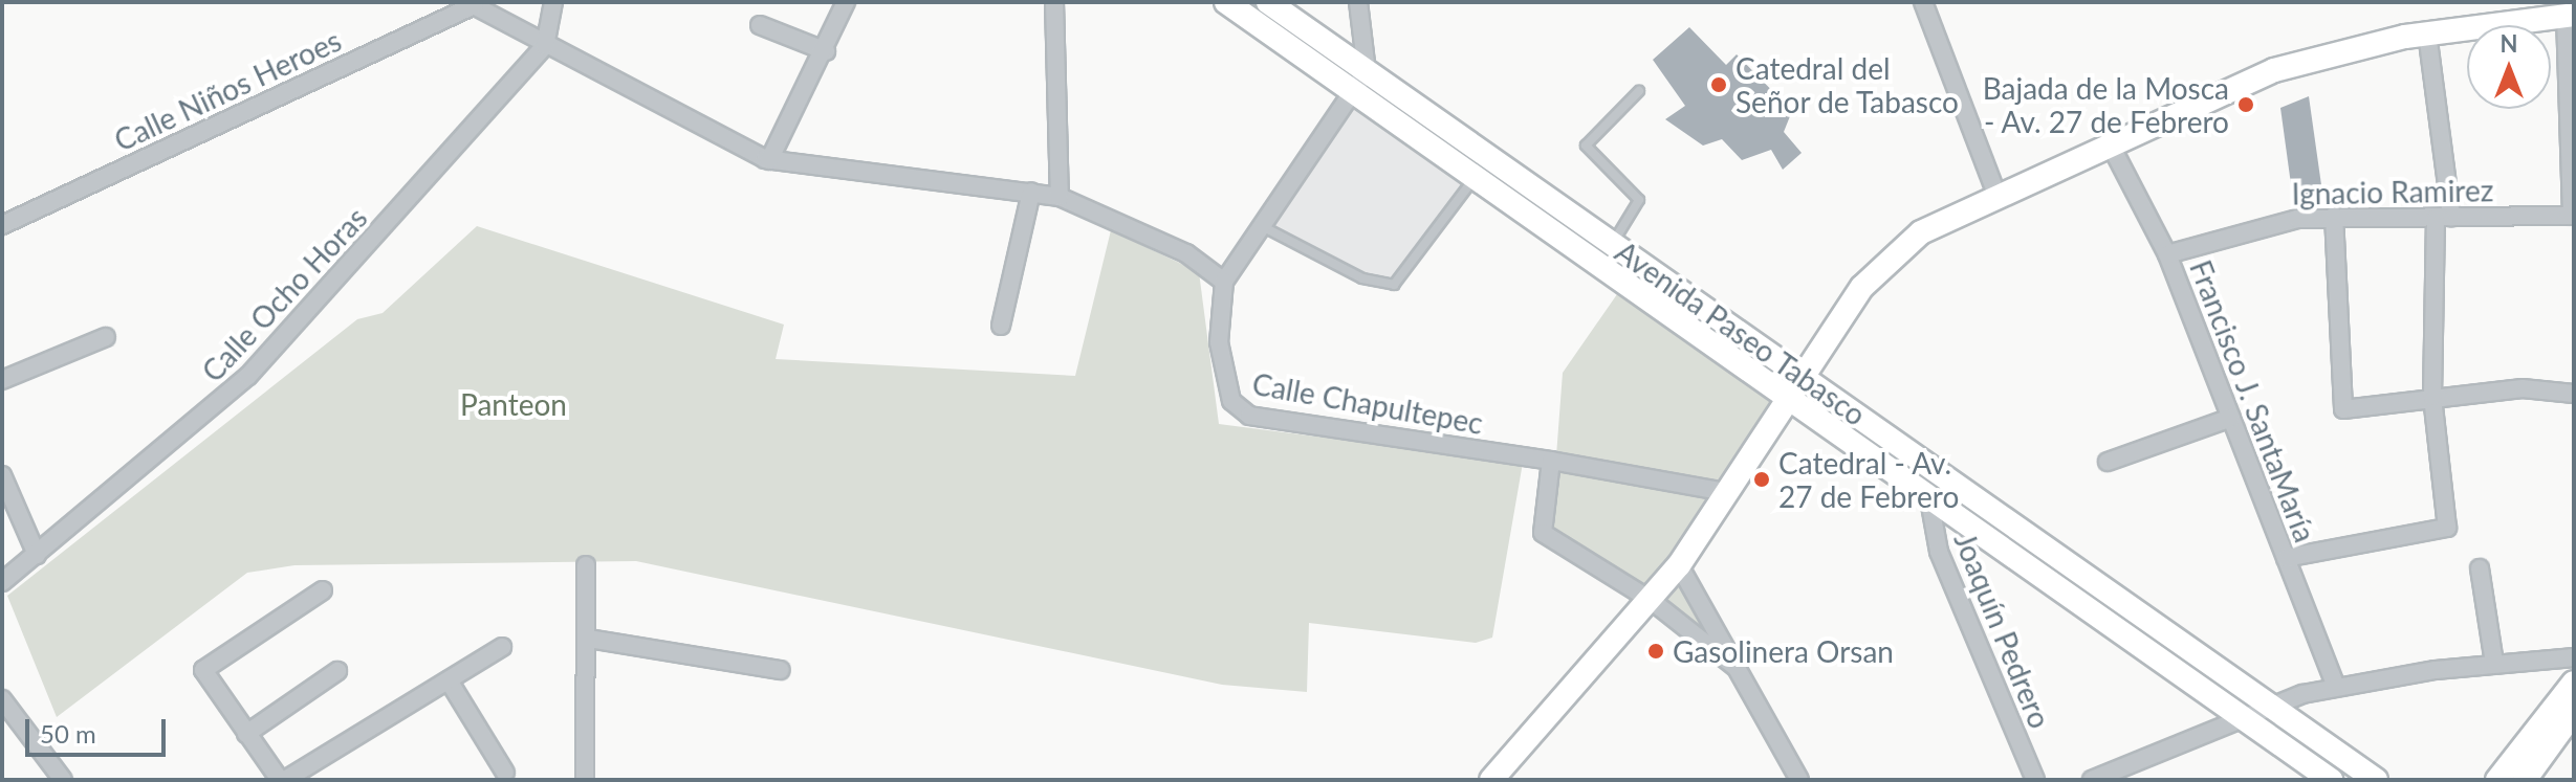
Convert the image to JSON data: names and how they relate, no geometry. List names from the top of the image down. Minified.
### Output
{"streets":{"main road":["Avenida Paseo Tabasco"],"street":["Calle Niños Heroes","Ignacio Ramirez","Calle Ocho Horas","Francisco J. SantaMaría","Calle Chapultepec","Joaquín Pedrero"]},"crossings":[["Ignacio Ramirez","Francisco J. SantaMaría"],["Avenida Paseo Tabasco","Calle Chapultepec"],["Avenida Paseo Tabasco","Joaquín Pedrero"]],"parks":["Panteon"],"places":["Catedral del Señor de Tabasco","Bajada de la Mosca - Av. 27 de Febrero","Catedral - Av. 27 de Febrero","Gasolinera Orsan"],"scale_bar":"50 m","north":"top"}
